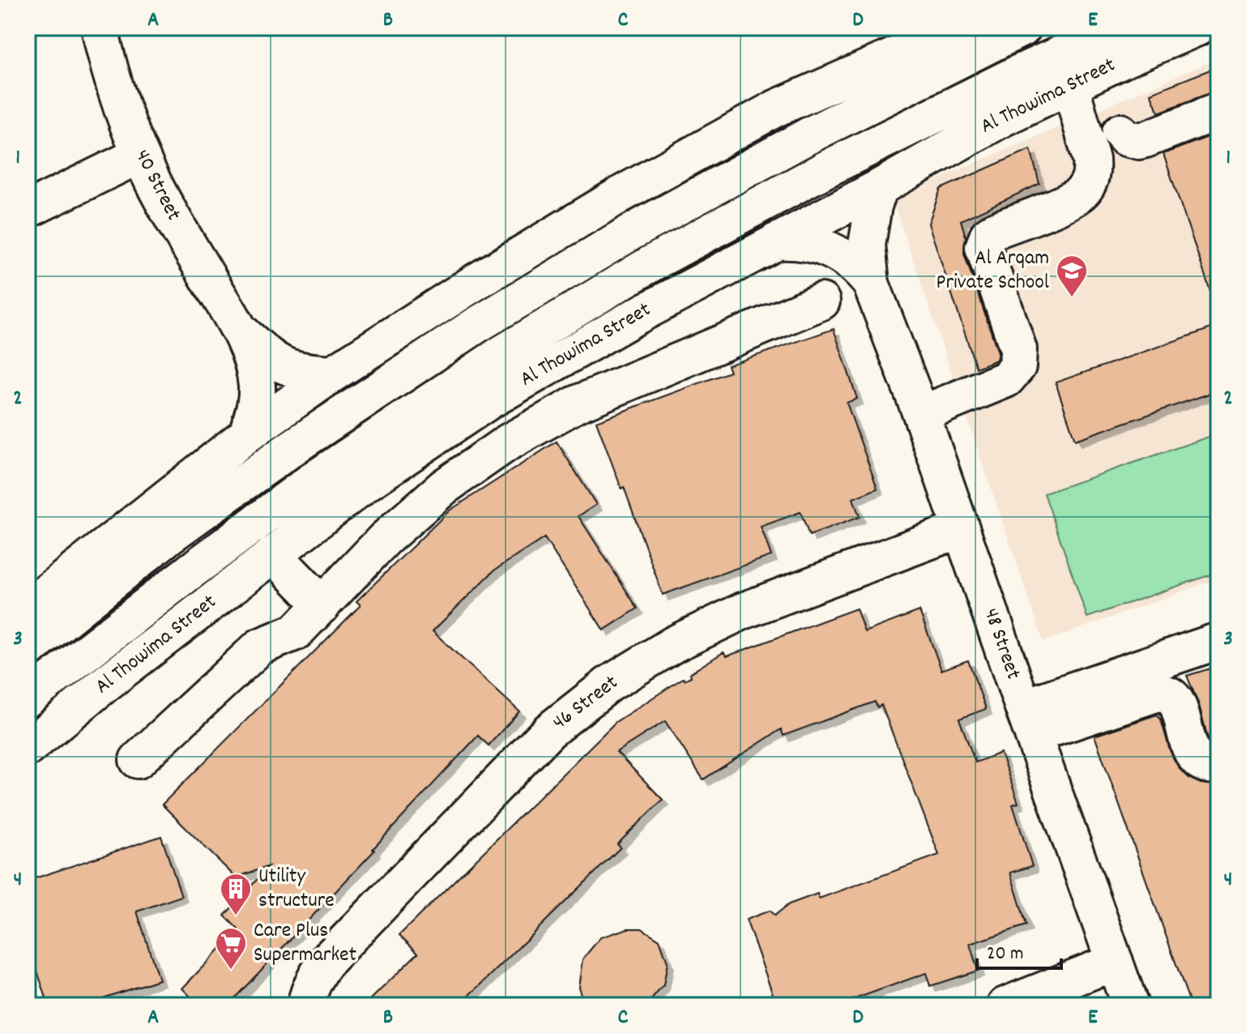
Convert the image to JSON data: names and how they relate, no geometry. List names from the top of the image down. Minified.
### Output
{"streets":{"street":["Al Thowima Street","40 Street","48 Street","46 Street"]},"crossings":[["Al Thowima Street","48 Street"],["48 Street","46 Street"]],"places":{"school or university":["Al Arqam Private School"],"building":["Utility structure"],"supermarket":["Care Plus Supermarket"]},"scale_bar":"20 m","grid":{"columns":["A","B","C","D","E"],"rows":["1","2","3","4"]}}
